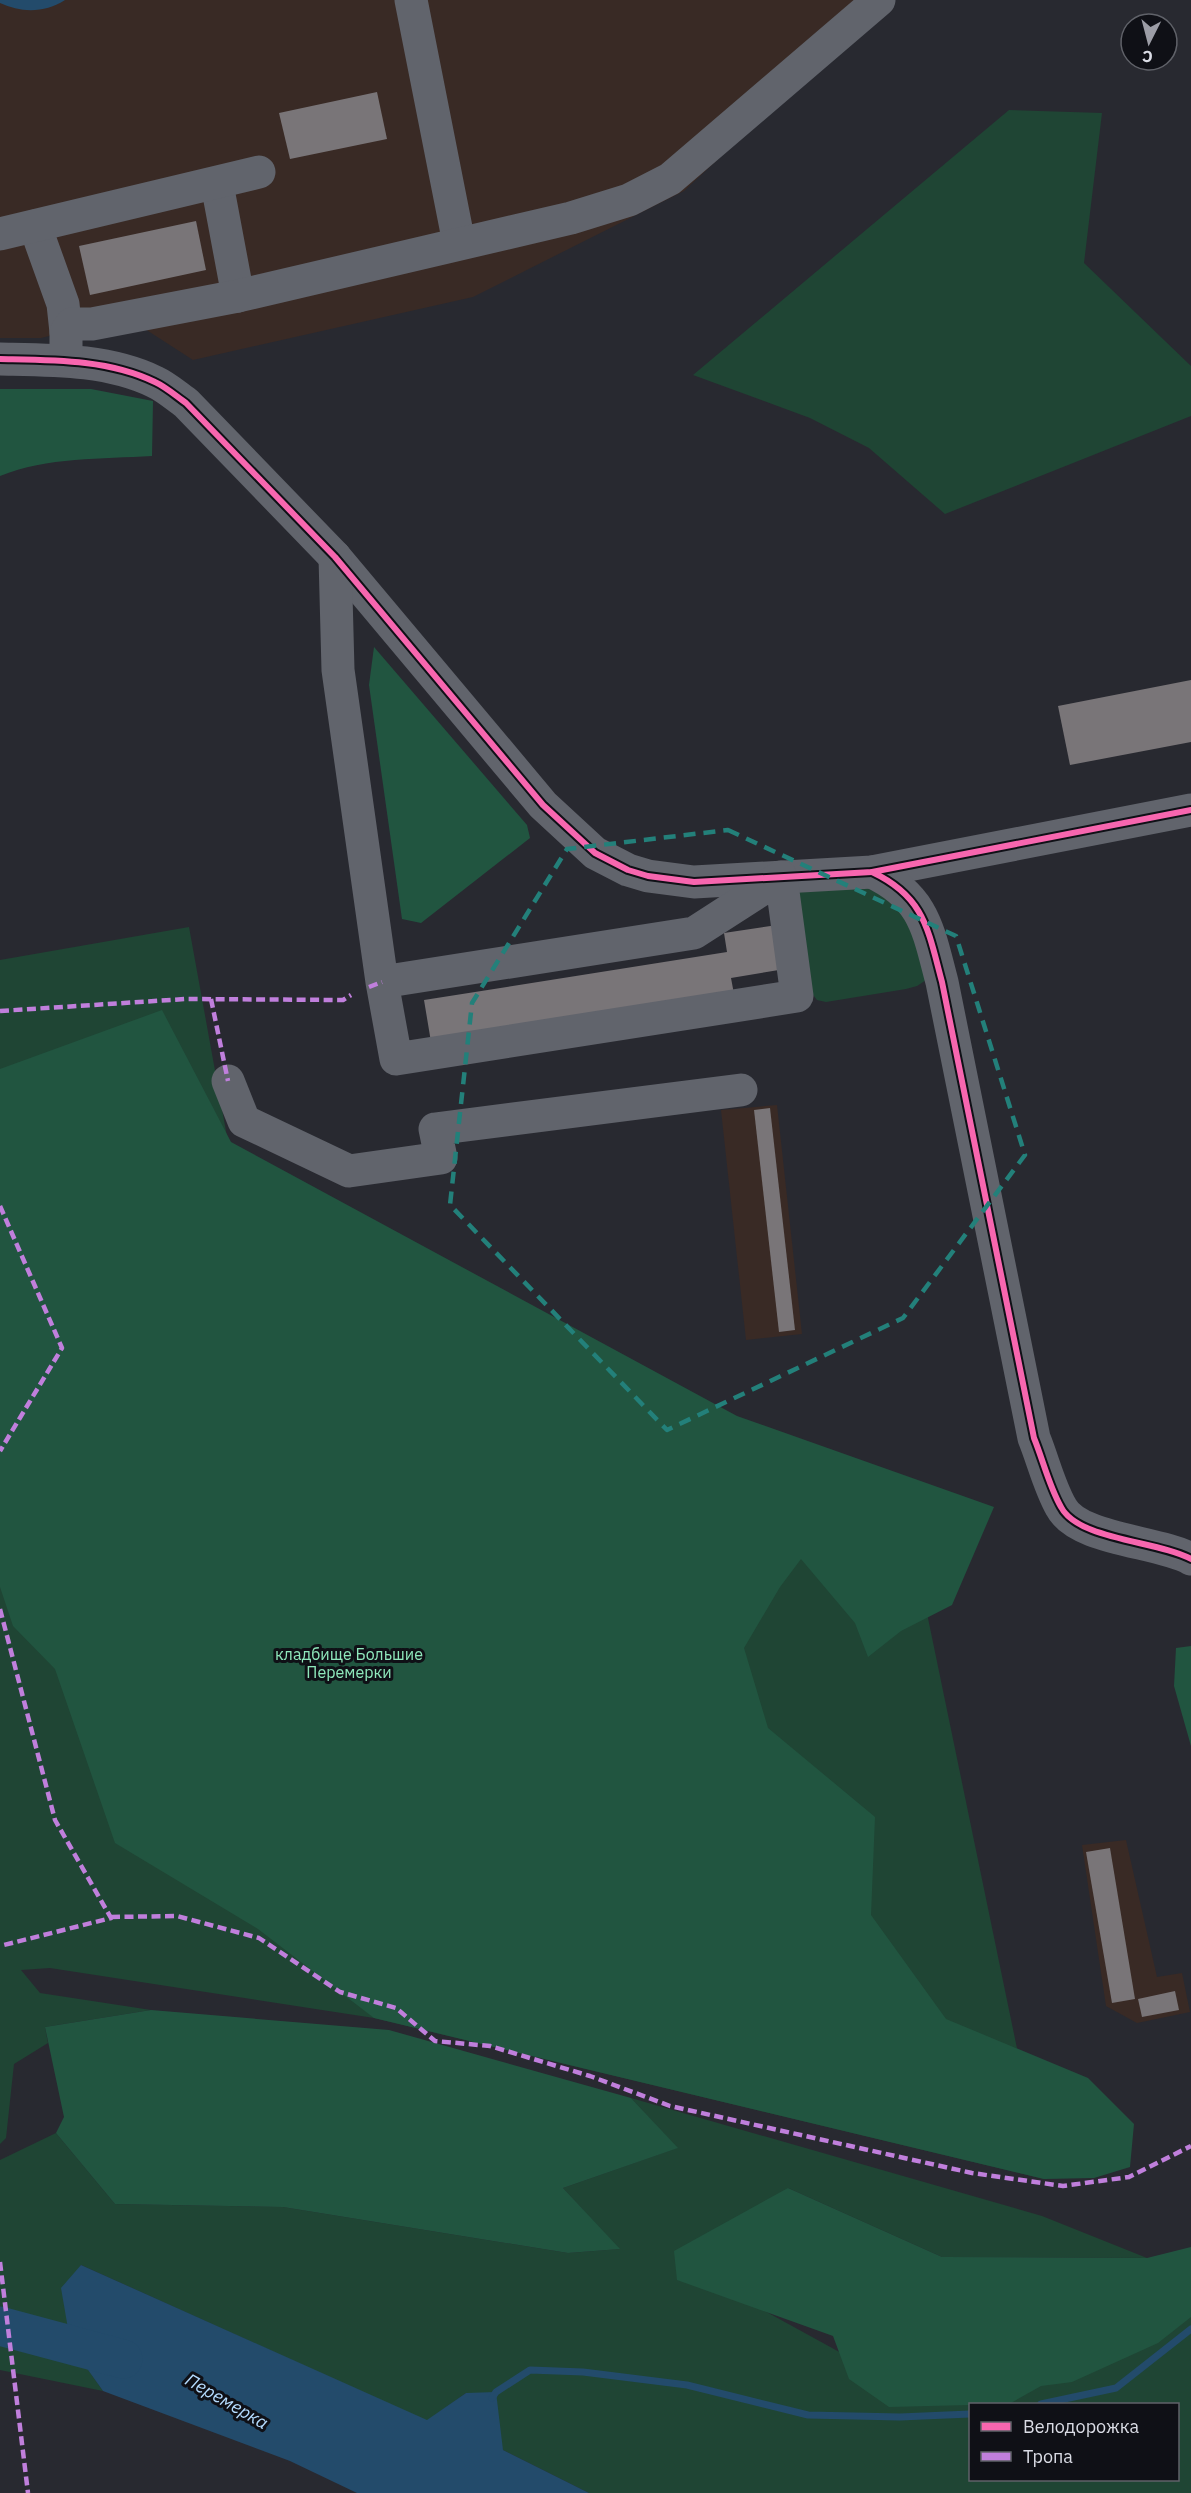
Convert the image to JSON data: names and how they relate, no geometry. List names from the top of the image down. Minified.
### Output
{"water":["Перемерка"],"parks":["кладбище Большие Перемерки"],"legend":["Велодорожка","Тропа"],"north":"bottom"}
